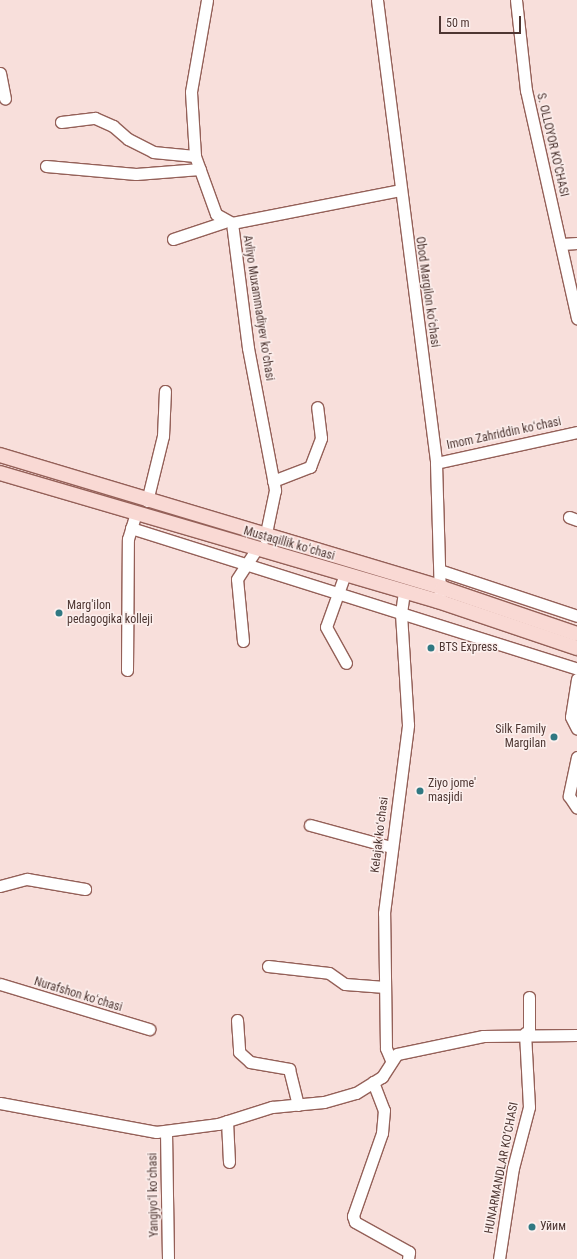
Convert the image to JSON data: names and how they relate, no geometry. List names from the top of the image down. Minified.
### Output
{"streets":{"main road":["Mustaqillik koʻchasi"],"street":["S. OLLOYOR KO'CHASI","Obod Margilon koʻchasi","Avliyo Muxammadiyev koʻchasi","Imom Zahriddin koʻchasi","Kelajak koʻchasi","Nurafshon koʻchasi","HUNARMANDLAR KO‘CHASI","Yangiyoʻl koʻchasi"]},"crossings":[["Obod Margilon koʻchasi","Imom Zahriddin koʻchasi"],["Obod Margilon koʻchasi","Mustaqillik koʻchasi"],["Avliyo Muxammadiyev koʻchasi","Mustaqillik koʻchasi"],["Mustaqillik koʻchasi","Kelajak koʻchasi"]],"places":["Marg'ilon pedagogika kolleji","BTS Express","Silk Family Margilan","Ziyo jome' masjidi","Уйим"],"scale_bar":"50 m"}
